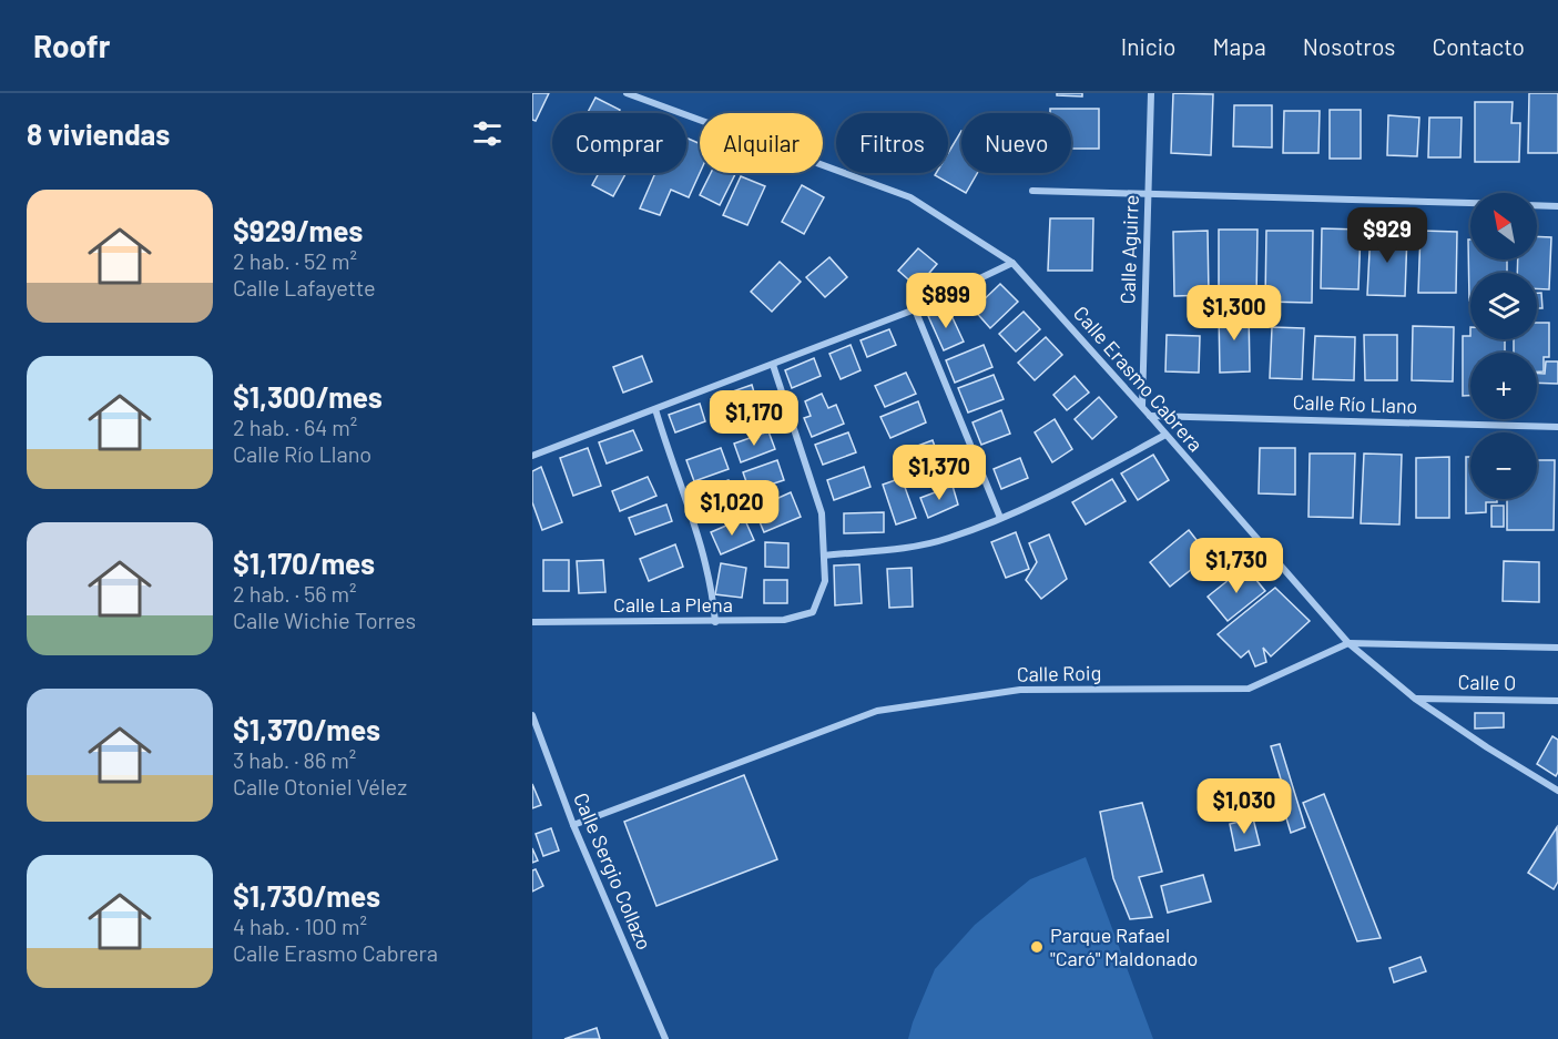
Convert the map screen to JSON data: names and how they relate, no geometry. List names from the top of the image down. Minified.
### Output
{"streets":{"street":["Calle Aguirre","Calle Erasmo Cabrera","Calle Río Llano","Calle La Plena","Calle Roig","Calle O","Calle Sergio Collazo"]},"crossings":[["Calle Aguirre","Calle Erasmo Cabrera"],["Calle Erasmo Cabrera","Calle Río Llano"],["Calle Erasmo Cabrera","Calle Roig"],["Calle Erasmo Cabrera","Calle O"],["Calle Roig","Calle Sergio Collazo"]],"places":["Parque Rafael \"Caró\" Maldonado"],"north":"top left","page":{"header":"Roofr","nav":["Inicio","Mapa","Nosotros","Contacto"],"heading":"8 viviendas","chip":["Comprar","Alquilar","Filtros","Nuevo"],"list":[{"name":"$929/mes","note":"2 hab. · 52 m² · Calle Lafayette"},{"name":"$1,300/mes","note":"2 hab. · 64 m² · Calle Río Llano"},{"name":"$1,170/mes","note":"2 hab. · 56 m² · Calle Wichie Torres"},{"name":"$1,370/mes","note":"3 hab. · 86 m² · Calle Otoniel Vélez"},{"name":"$1,730/mes","note":"4 hab. · 100 m² · Calle Erasmo Cabrera"}],"map_buttons":["+","−"],"price":["$929","$899","$1,300","$1,170","$1,370","$1,020","$1,730","$1,030"]}}
